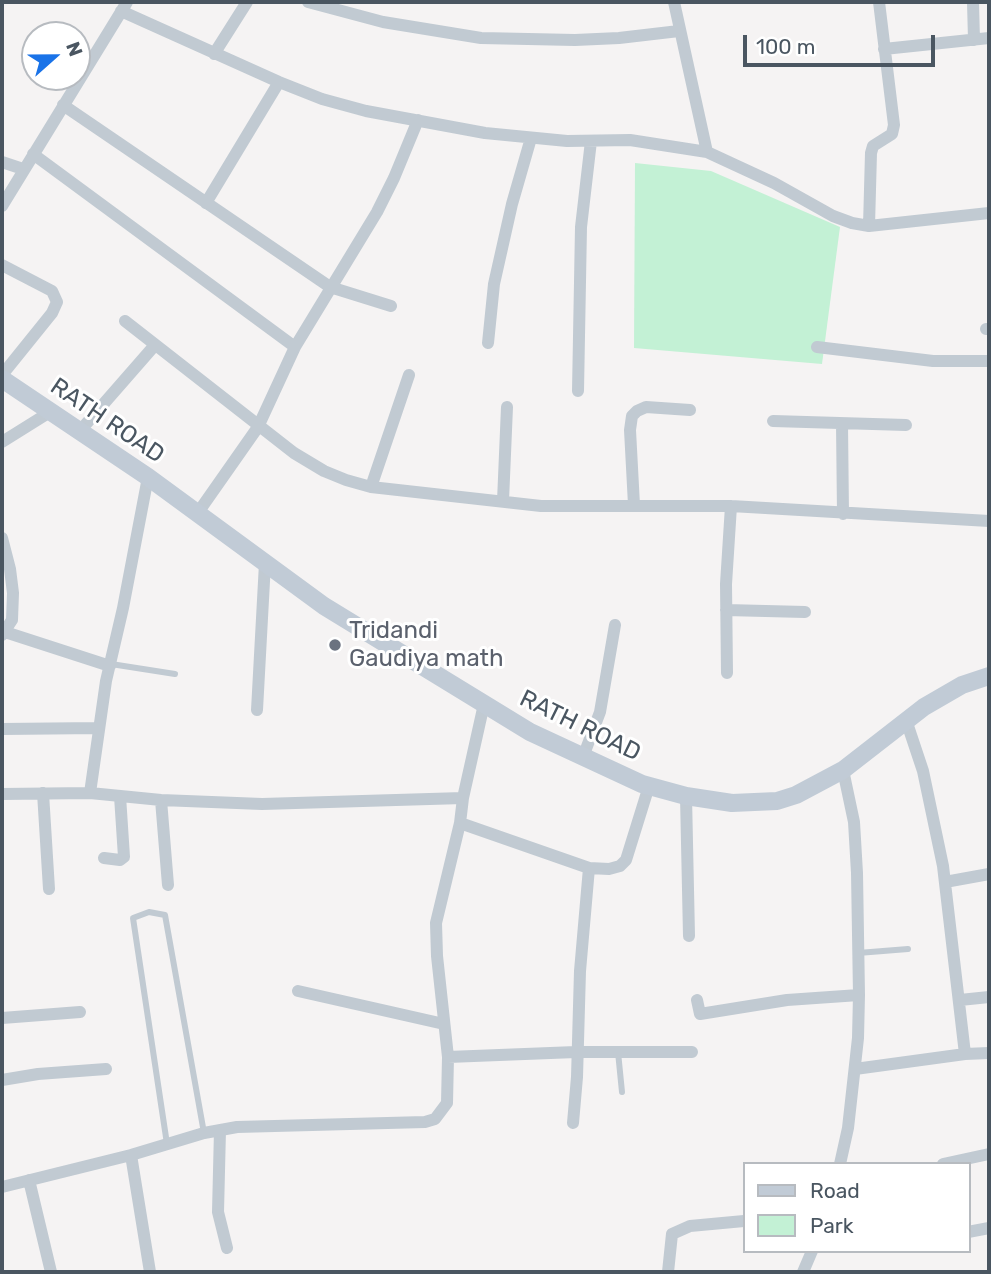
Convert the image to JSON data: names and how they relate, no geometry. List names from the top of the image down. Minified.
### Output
{"streets":{"street":["RATH ROAD"]},"places":["Tridandi Gaudiya math"],"legend":["Road","Park"],"scale_bar":"100 m","north":"right"}
